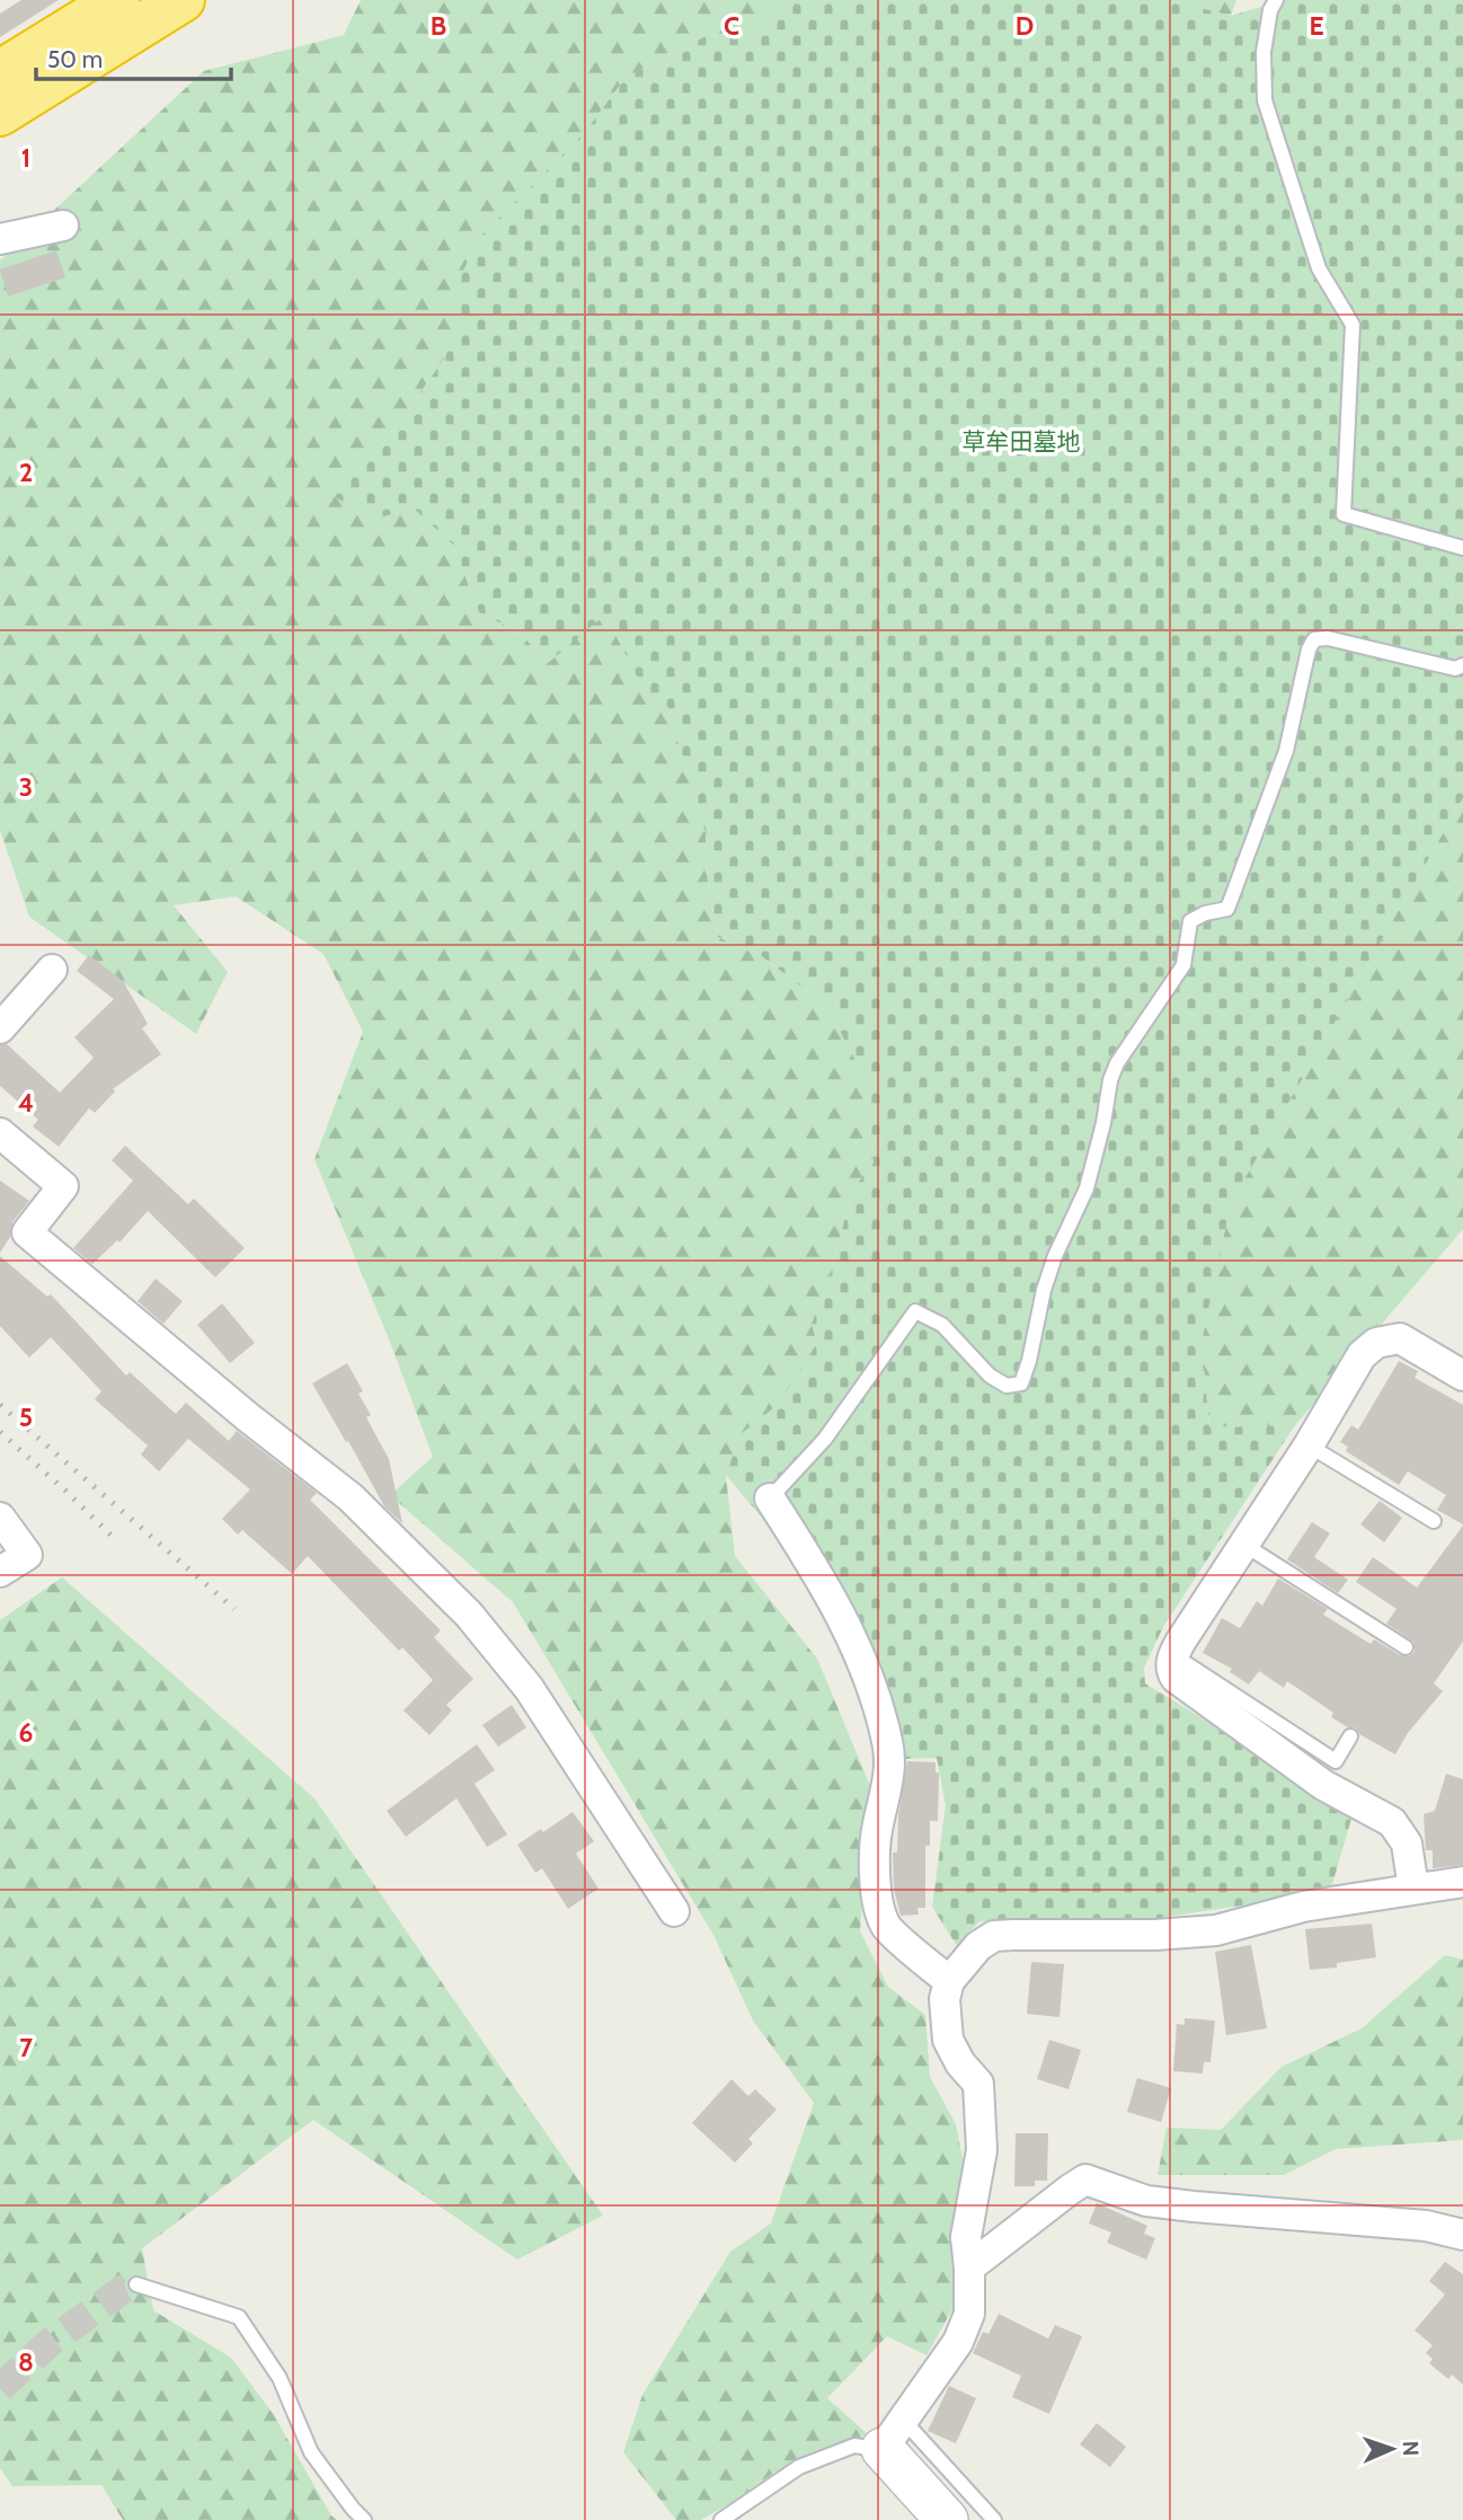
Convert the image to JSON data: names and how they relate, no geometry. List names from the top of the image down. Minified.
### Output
{"parks":["草牟田墓地"],"scale_bar":"50 m","north":"right","grid":{"columns":["B","C","D","E"],"rows":["1","2","3","4","5","6","7","8"]}}
